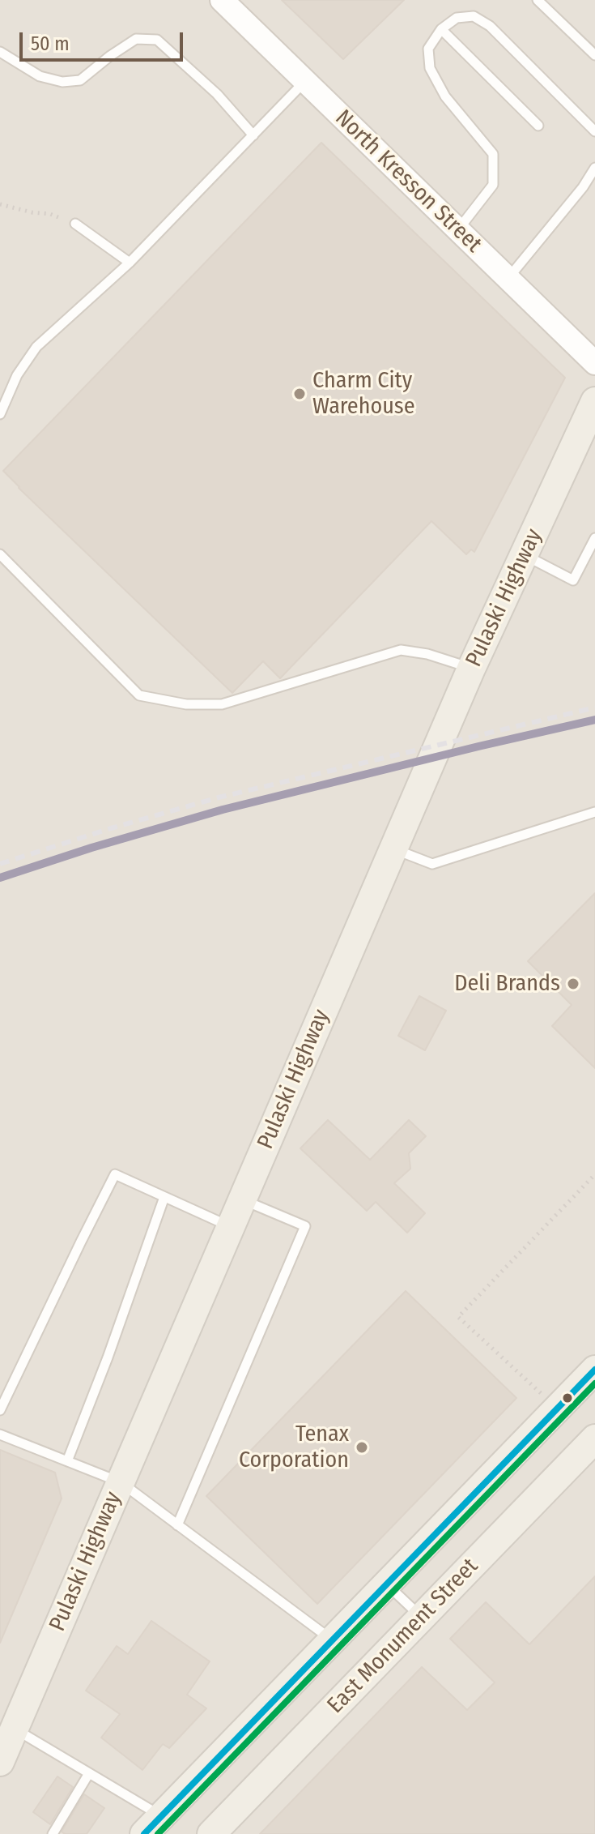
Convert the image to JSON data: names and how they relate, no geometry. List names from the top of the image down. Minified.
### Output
{"streets":{"main road":["Pulaski Highway","East Monument Street"],"street":["North Kresson Street"]},"places":["Charm City Warehouse","Deli Brands","Tenax Corporation"],"scale_bar":"50 m"}
